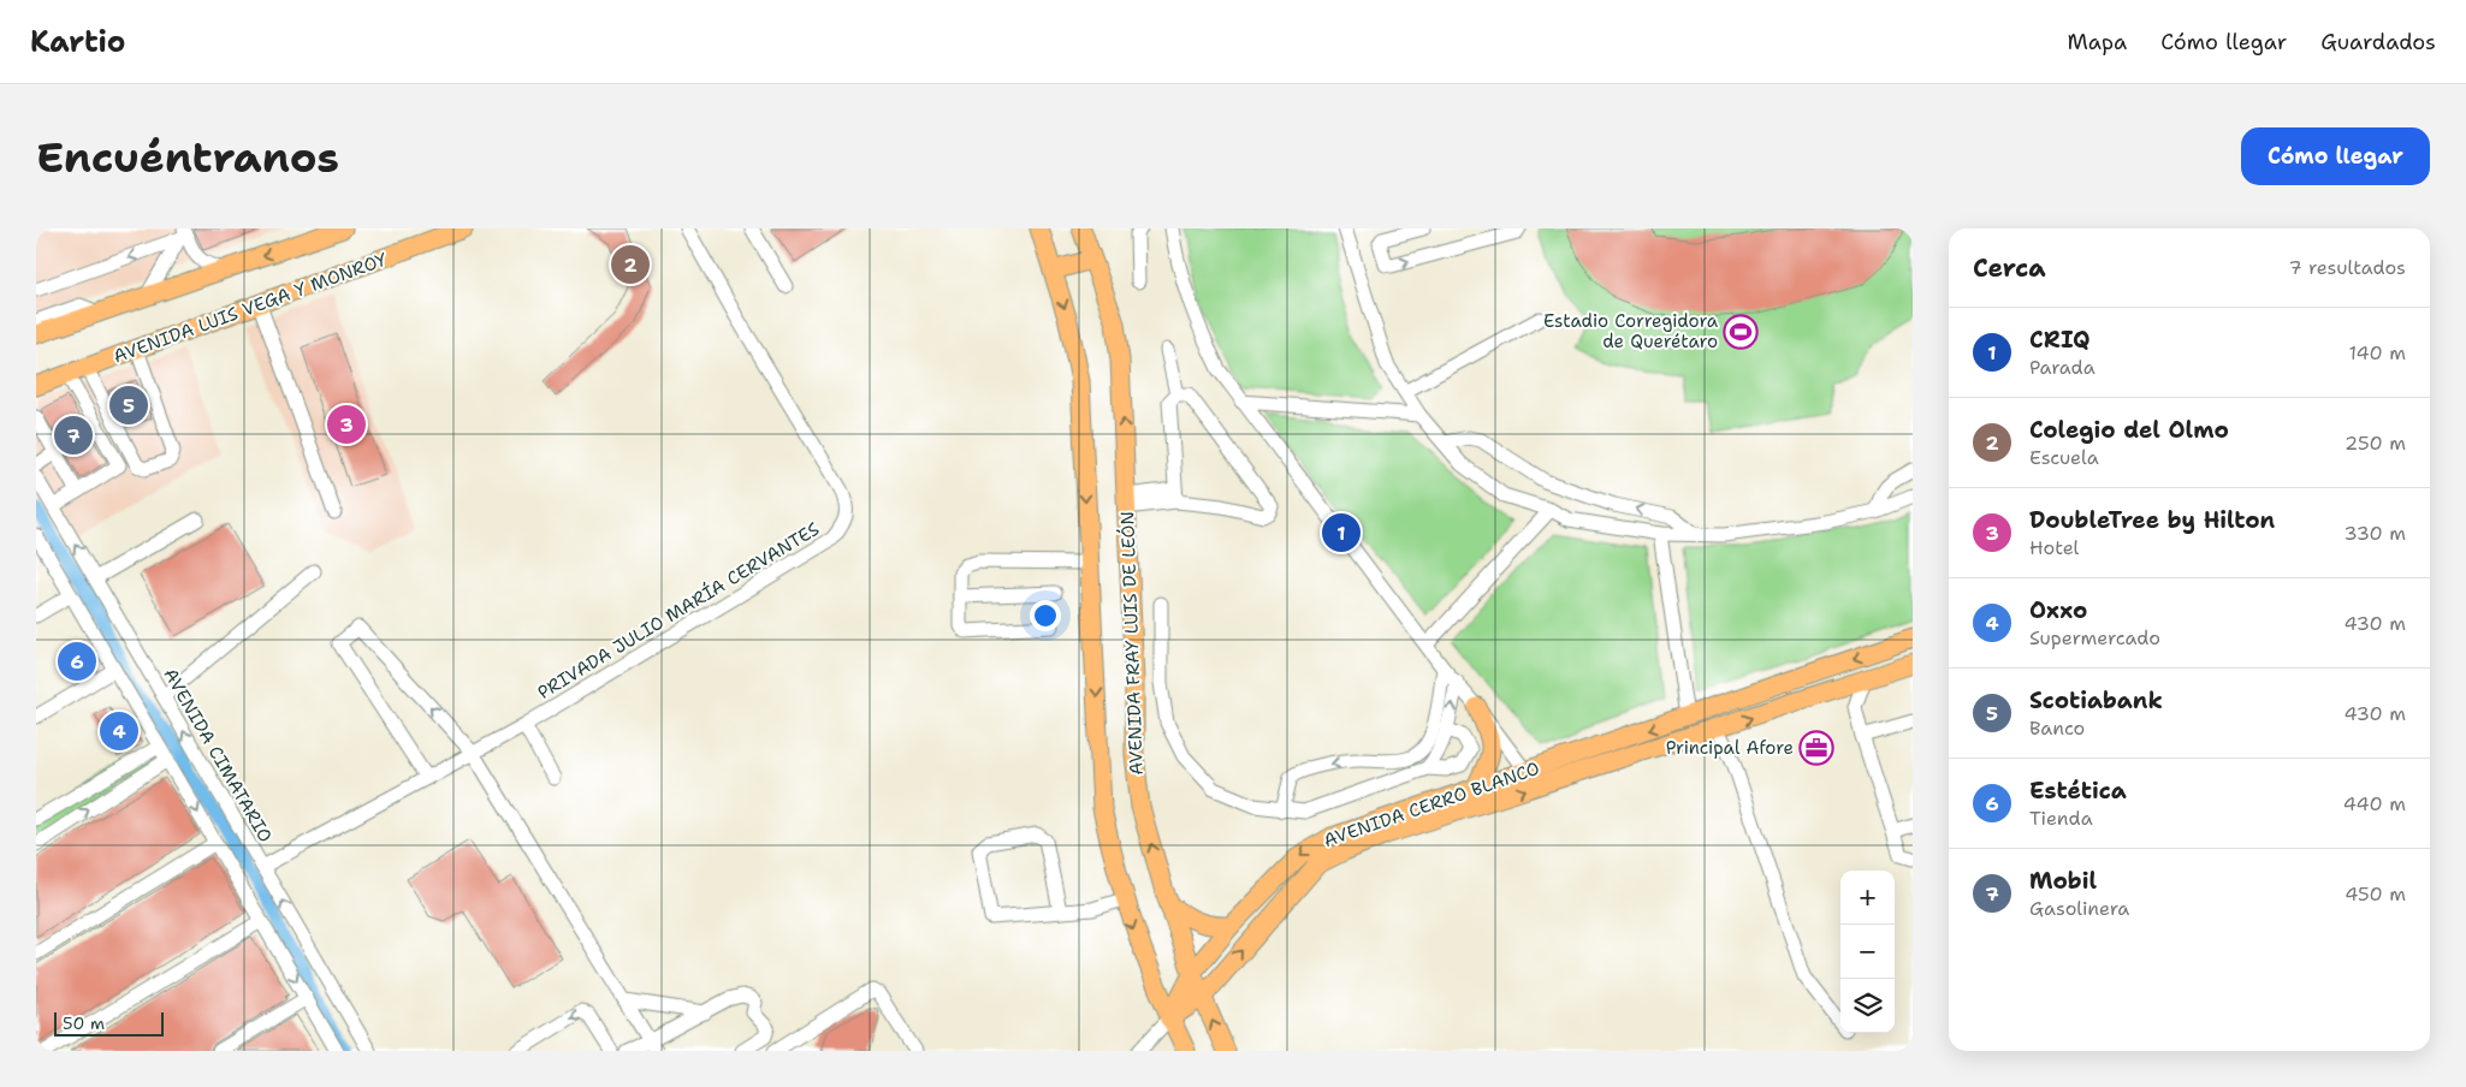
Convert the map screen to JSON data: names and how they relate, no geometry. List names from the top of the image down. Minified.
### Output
{"streets":{"main road":["AVENIDA LUIS VEGA Y MONROY","AVENIDA FRAY LUIS DE LEÓN","AVENIDA CERRO BLANCO"],"street":["PRIVADA JULIO MARÍA CERVANTES","AVENIDA CIMATARIO"]},"crossings":[["PRIVADA JULIO MARÍA CERVANTES","AVENIDA CIMATARIO"],["AVENIDA FRAY LUIS DE LEÓN","AVENIDA CERRO BLANCO"]],"places":{"sports":["Estadio Corregidora de Querétaro"],"office":["Principal Afore"]},"scale_bar":"50 m","page":{"header":"Kartio","nav":["Mapa","Cómo llegar","Guardados"],"buttons":"Cómo llegar","title":"Encuéntranos","heading":["Cerca","7 resultados"],"pins":["2","5","3","7","1","6","4"],"list":[{"mark":"1","name":"CRIQ","note":"Parada","value":"140 m"},{"mark":"2","name":"Colegio del Olmo","note":"Escuela","value":"250 m"},{"mark":"3","name":"DoubleTree by Hilton","note":"Hotel","value":"330 m"},{"mark":"4","name":"Oxxo","note":"Supermercado","value":"430 m"},{"mark":"5","name":"Scotiabank","note":"Banco","value":"430 m"},{"mark":"6","name":"Estética","note":"Tienda","value":"440 m"},{"mark":"7","name":"Mobil","note":"Gasolinera","value":"450 m"}],"map_buttons":["+","−"],"scale":"50 m"}}
